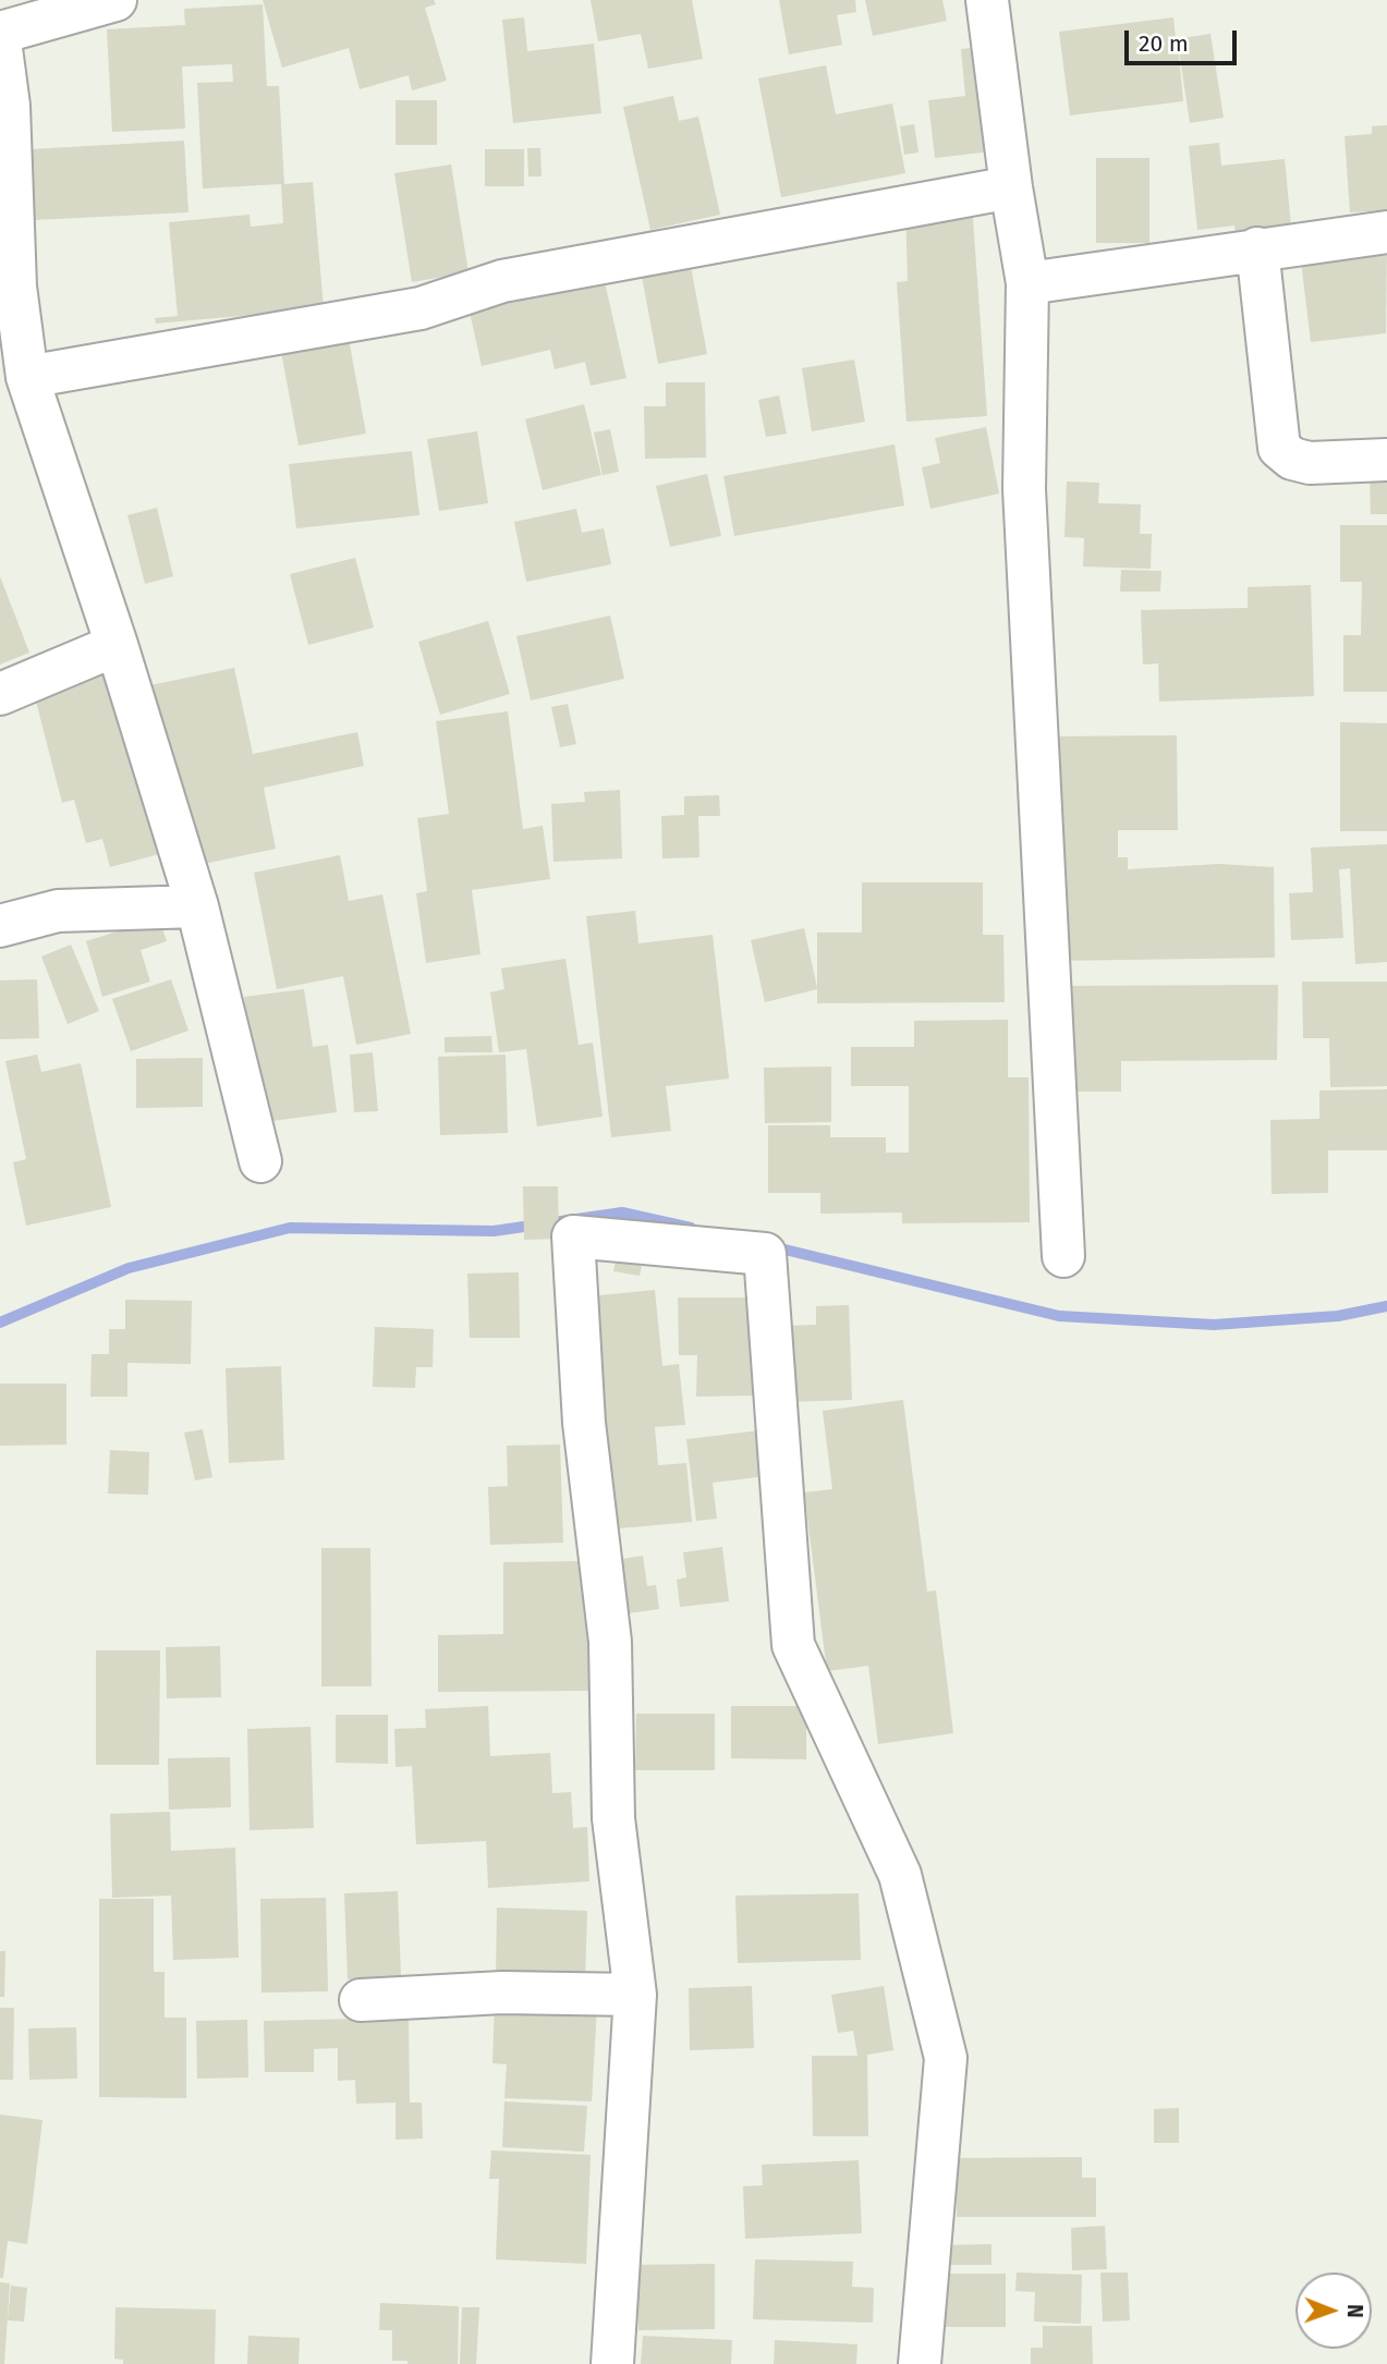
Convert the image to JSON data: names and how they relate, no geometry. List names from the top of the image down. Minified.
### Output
{"scale_bar":"20 m","north":"right"}
